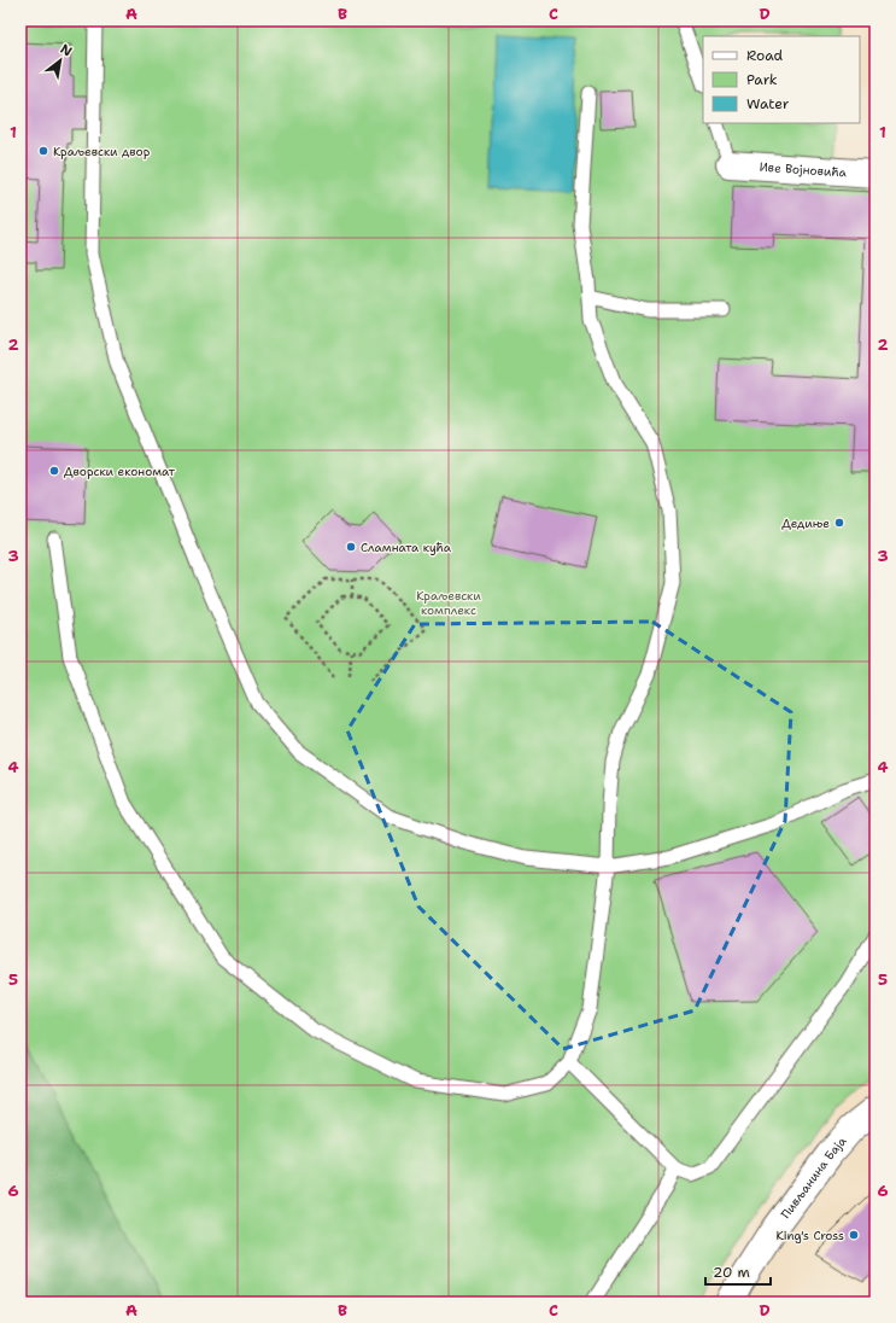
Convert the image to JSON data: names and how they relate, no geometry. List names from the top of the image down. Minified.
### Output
{"streets":{"street":["Иве Војновића","Пивљанина Баја"]},"parks":["Краљевски комплекс"],"places":["Краљевски двор","Дворски економат","Дедиње","Сламната кућа","King's Cross"],"legend":["Road","Park","Water"],"scale_bar":"20 m","north":"top right","grid":{"columns":["A","B","C","D"],"rows":["1","2","3","4","5","6"]}}
